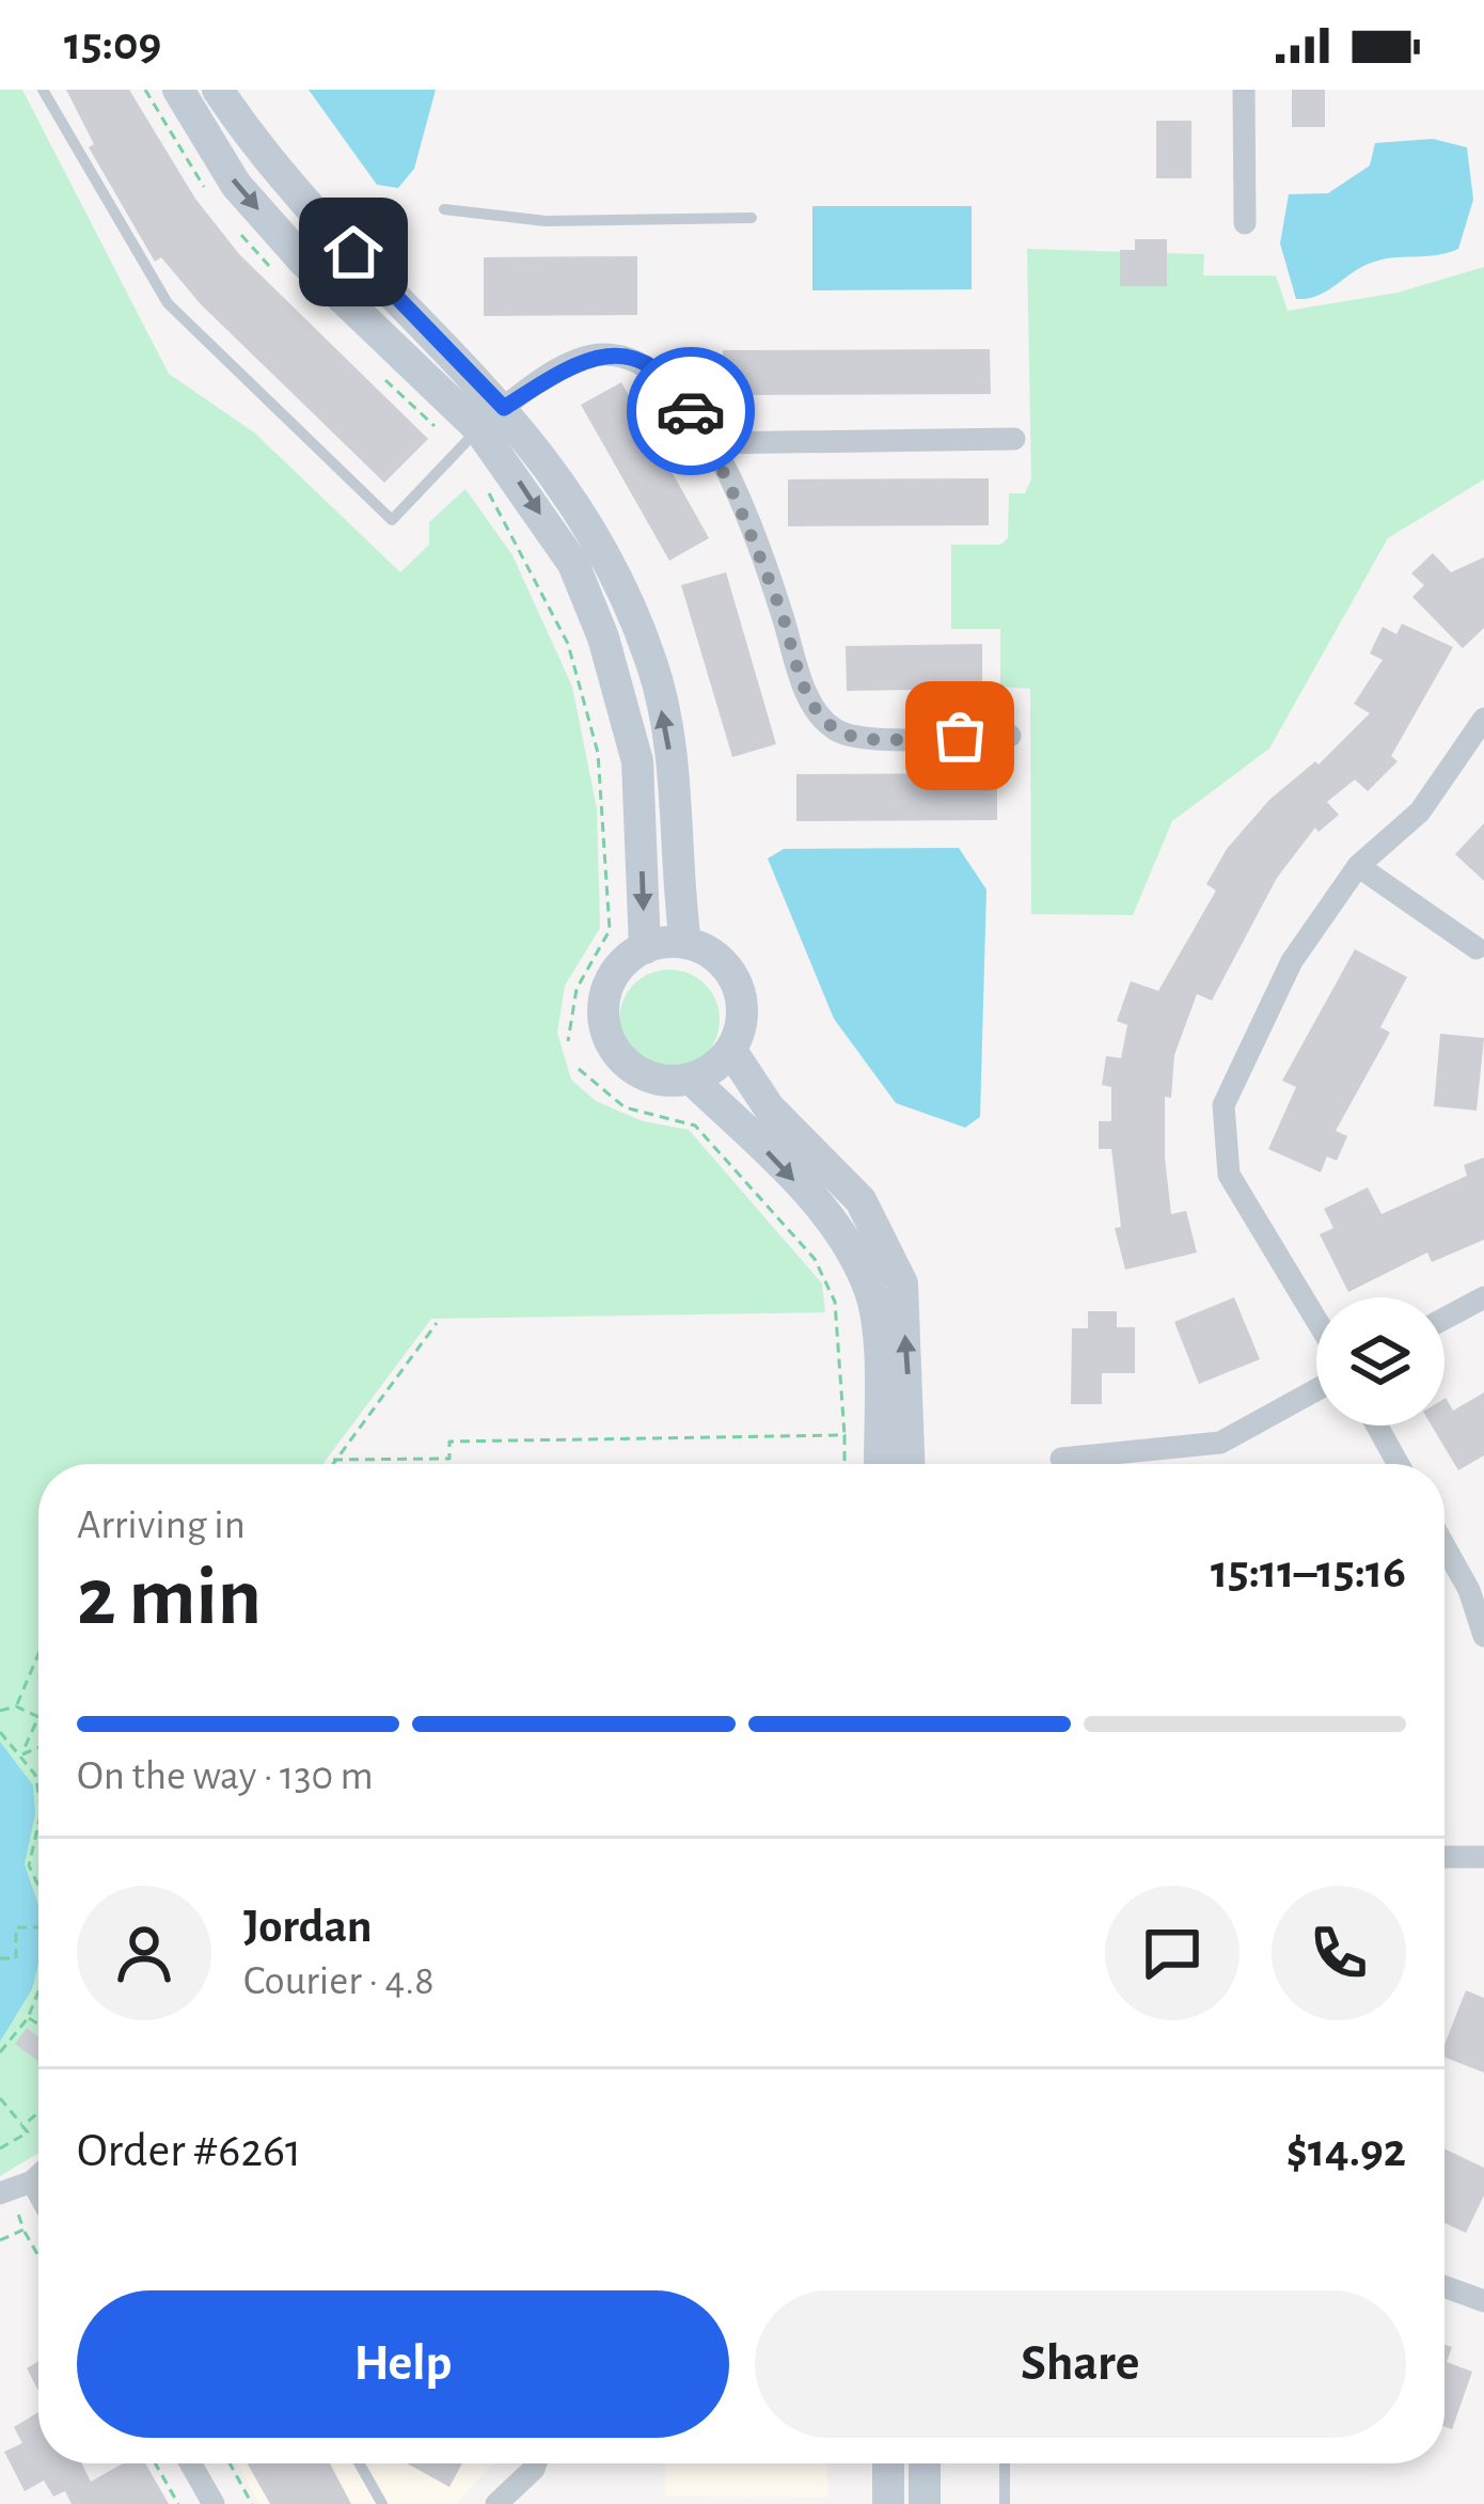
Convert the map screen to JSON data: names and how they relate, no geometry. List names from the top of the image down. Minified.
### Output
{"page":{"status":"15:09","heading":["2 min","Arriving in","15:11–15:16"],"panel":["Jordan","Courier · 4.8","Order #6261","$14.92"],"bar":"On the way · 130 m","buttons":["Help","Share"]}}
